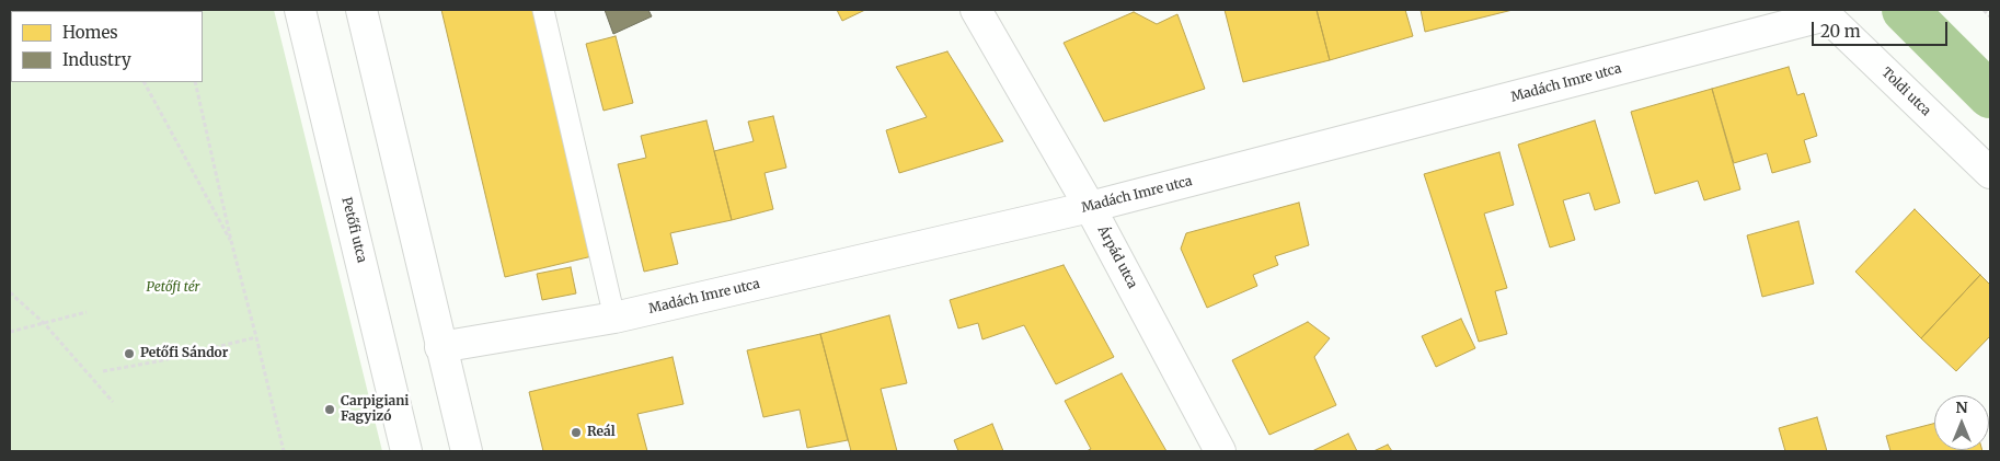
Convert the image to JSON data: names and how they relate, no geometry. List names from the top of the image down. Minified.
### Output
{"streets":{"street":["Madách Imre utca","Toldi utca","Petőfi utca","Árpád utca"]},"crossings":[["Madách Imre utca","Toldi utca"],["Madách Imre utca","Árpád utca"]],"parks":["Petőfi tér"],"places":["Petőfi Sándor","Carpigiani Fagyizó","Reál"],"legend":["Homes","Industry"],"scale_bar":"20 m","north":"top"}
